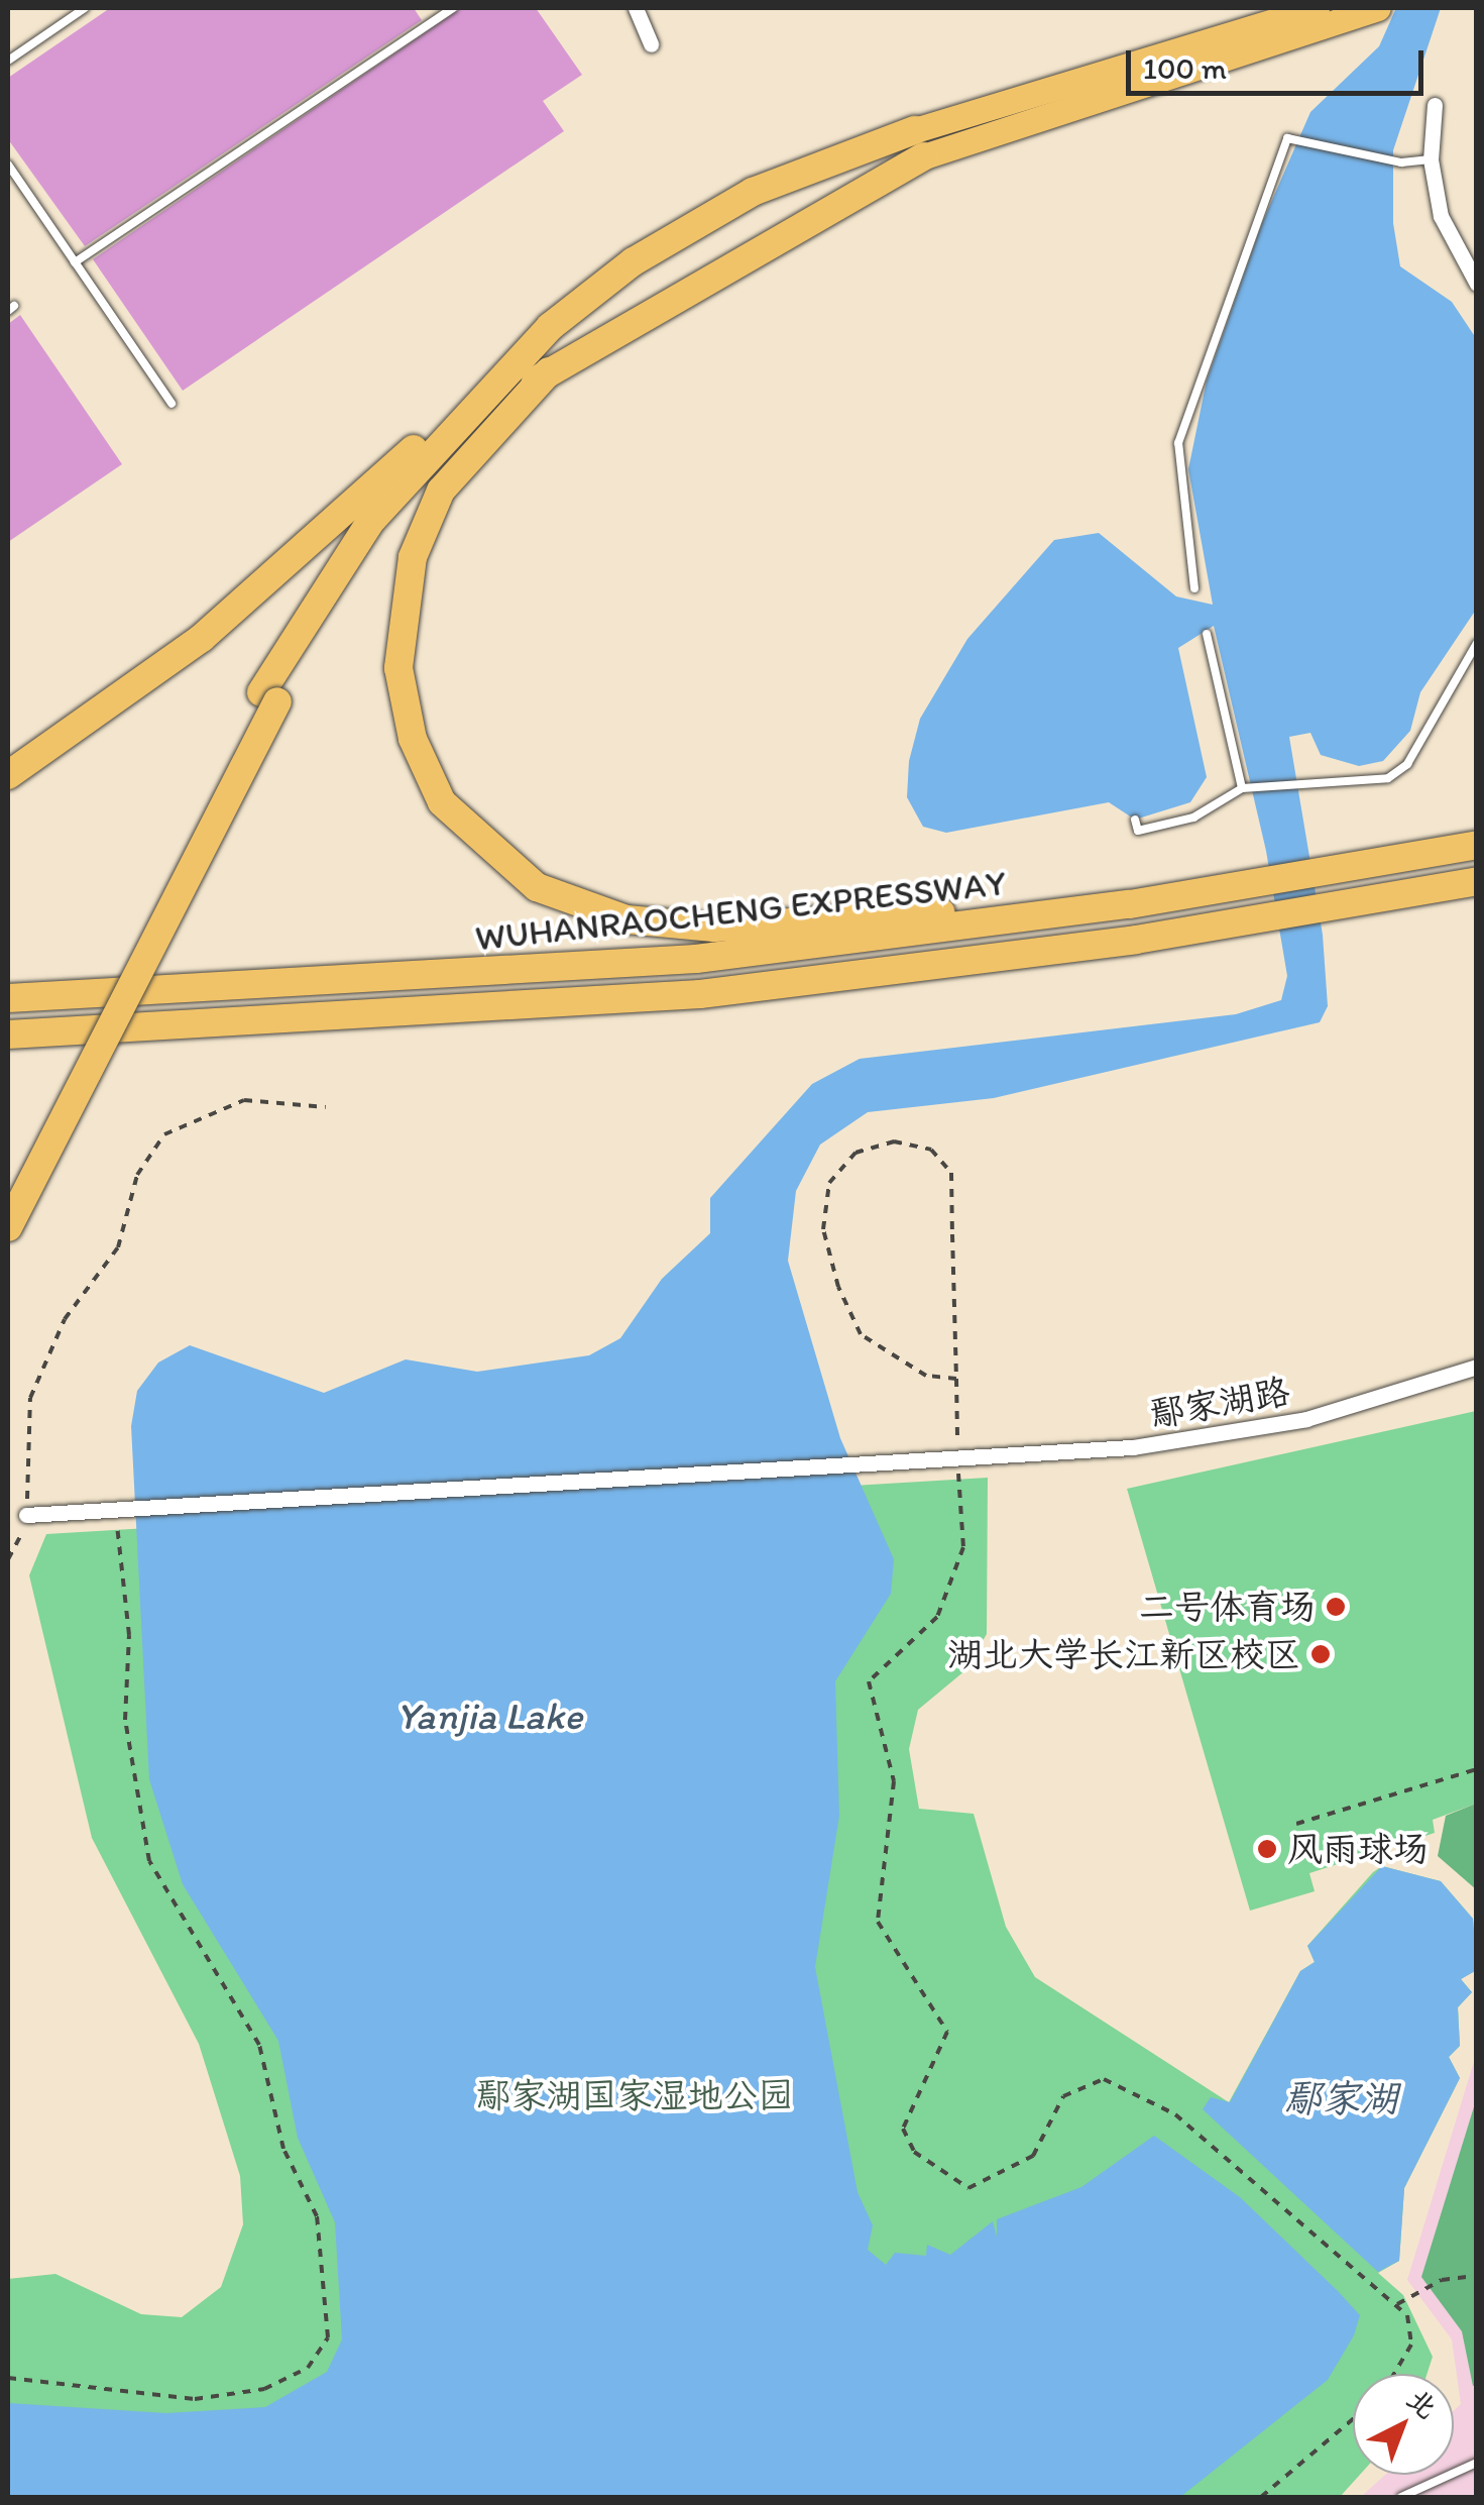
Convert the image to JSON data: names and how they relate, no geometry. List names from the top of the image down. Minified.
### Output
{"streets":{"highway":["WUHANRAOCHENG EXPRESSWAY"],"street":["鄢家湖路"]},"water":["Yanjia Lake","鄢家湖"],"parks":["鄢家湖国家湿地公园"],"places":["二号体育场","湖北大学长江新区校区","风雨球场"],"scale_bar":"100 m","north":"top right"}
